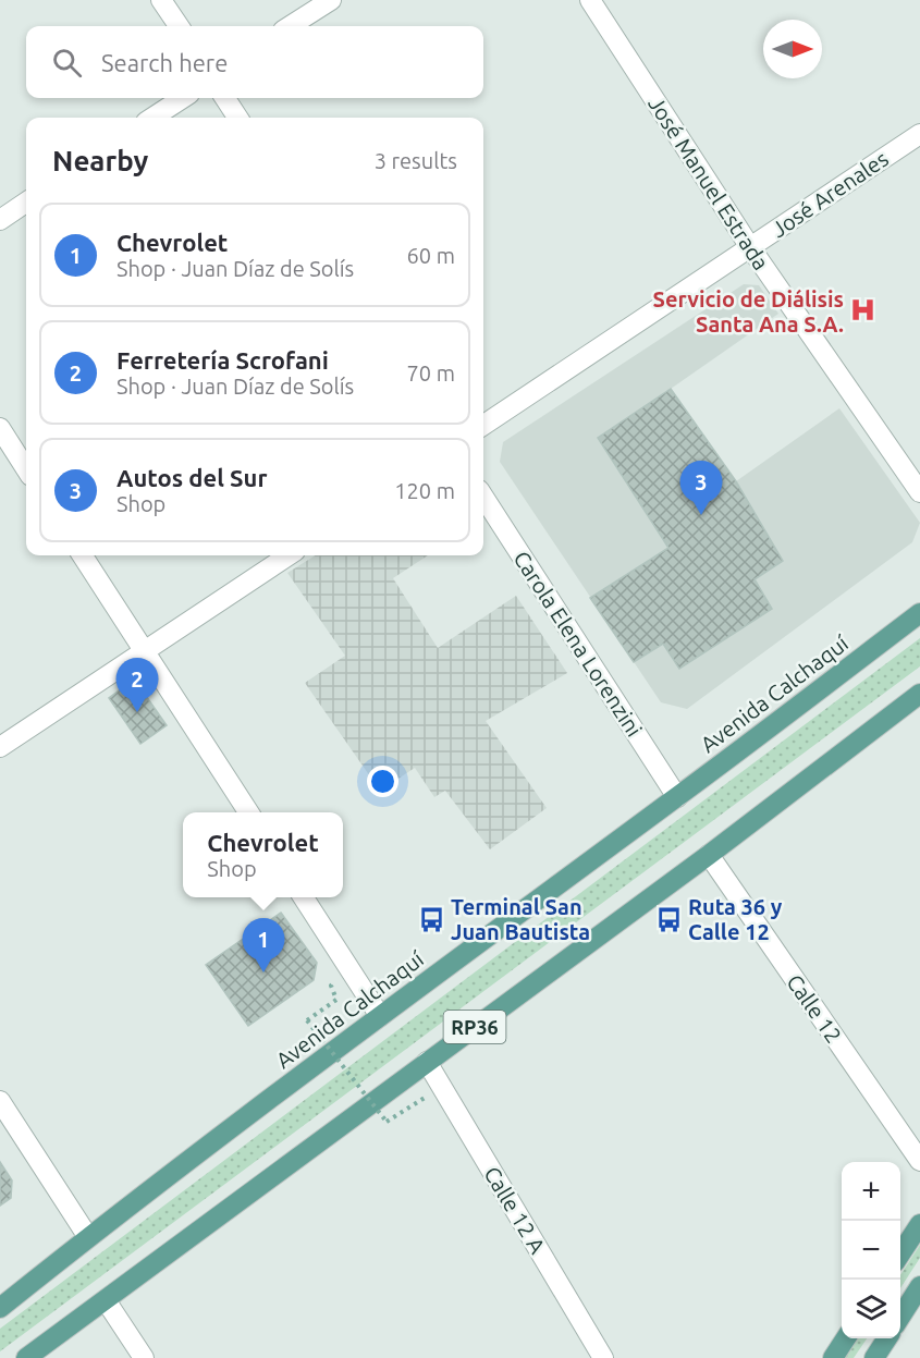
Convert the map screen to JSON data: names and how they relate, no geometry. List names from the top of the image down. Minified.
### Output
{"streets":{"main road":["Avenida Calchaquí","RP36"],"street":["José Manuel Estrada","José Arenales","Carola Elena Lorenzini","Calle 12","Calle 12 A"]},"crossings":[["José Manuel Estrada","José Arenales"],["Carola Elena Lorenzini","Avenida Calchaquí"],["Calle 12","RP36"],["RP36","Calle 12 A"]],"places":{"hospital":["Servicio de Diálisis Santa Ana S.A."],"bus stop":["Terminal San Juan Bautista","Ruta 36 y Calle 12"]},"north":"right","page":{"search":"Search here","heading":["Nearby","3 results"],"list":[{"mark":"1","name":"Chevrolet","note":"Shop · Juan Díaz de Solís","value":"60 m"},{"mark":"2","name":"Ferretería Scrofani","note":"Shop · Juan Díaz de Solís","value":"70 m"},{"mark":"3","name":"Autos del Sur","note":"Shop","value":"120 m"}],"pins":["3","2","1"],"popup":["Chevrolet","Shop"],"map_buttons":["+","−"]}}
